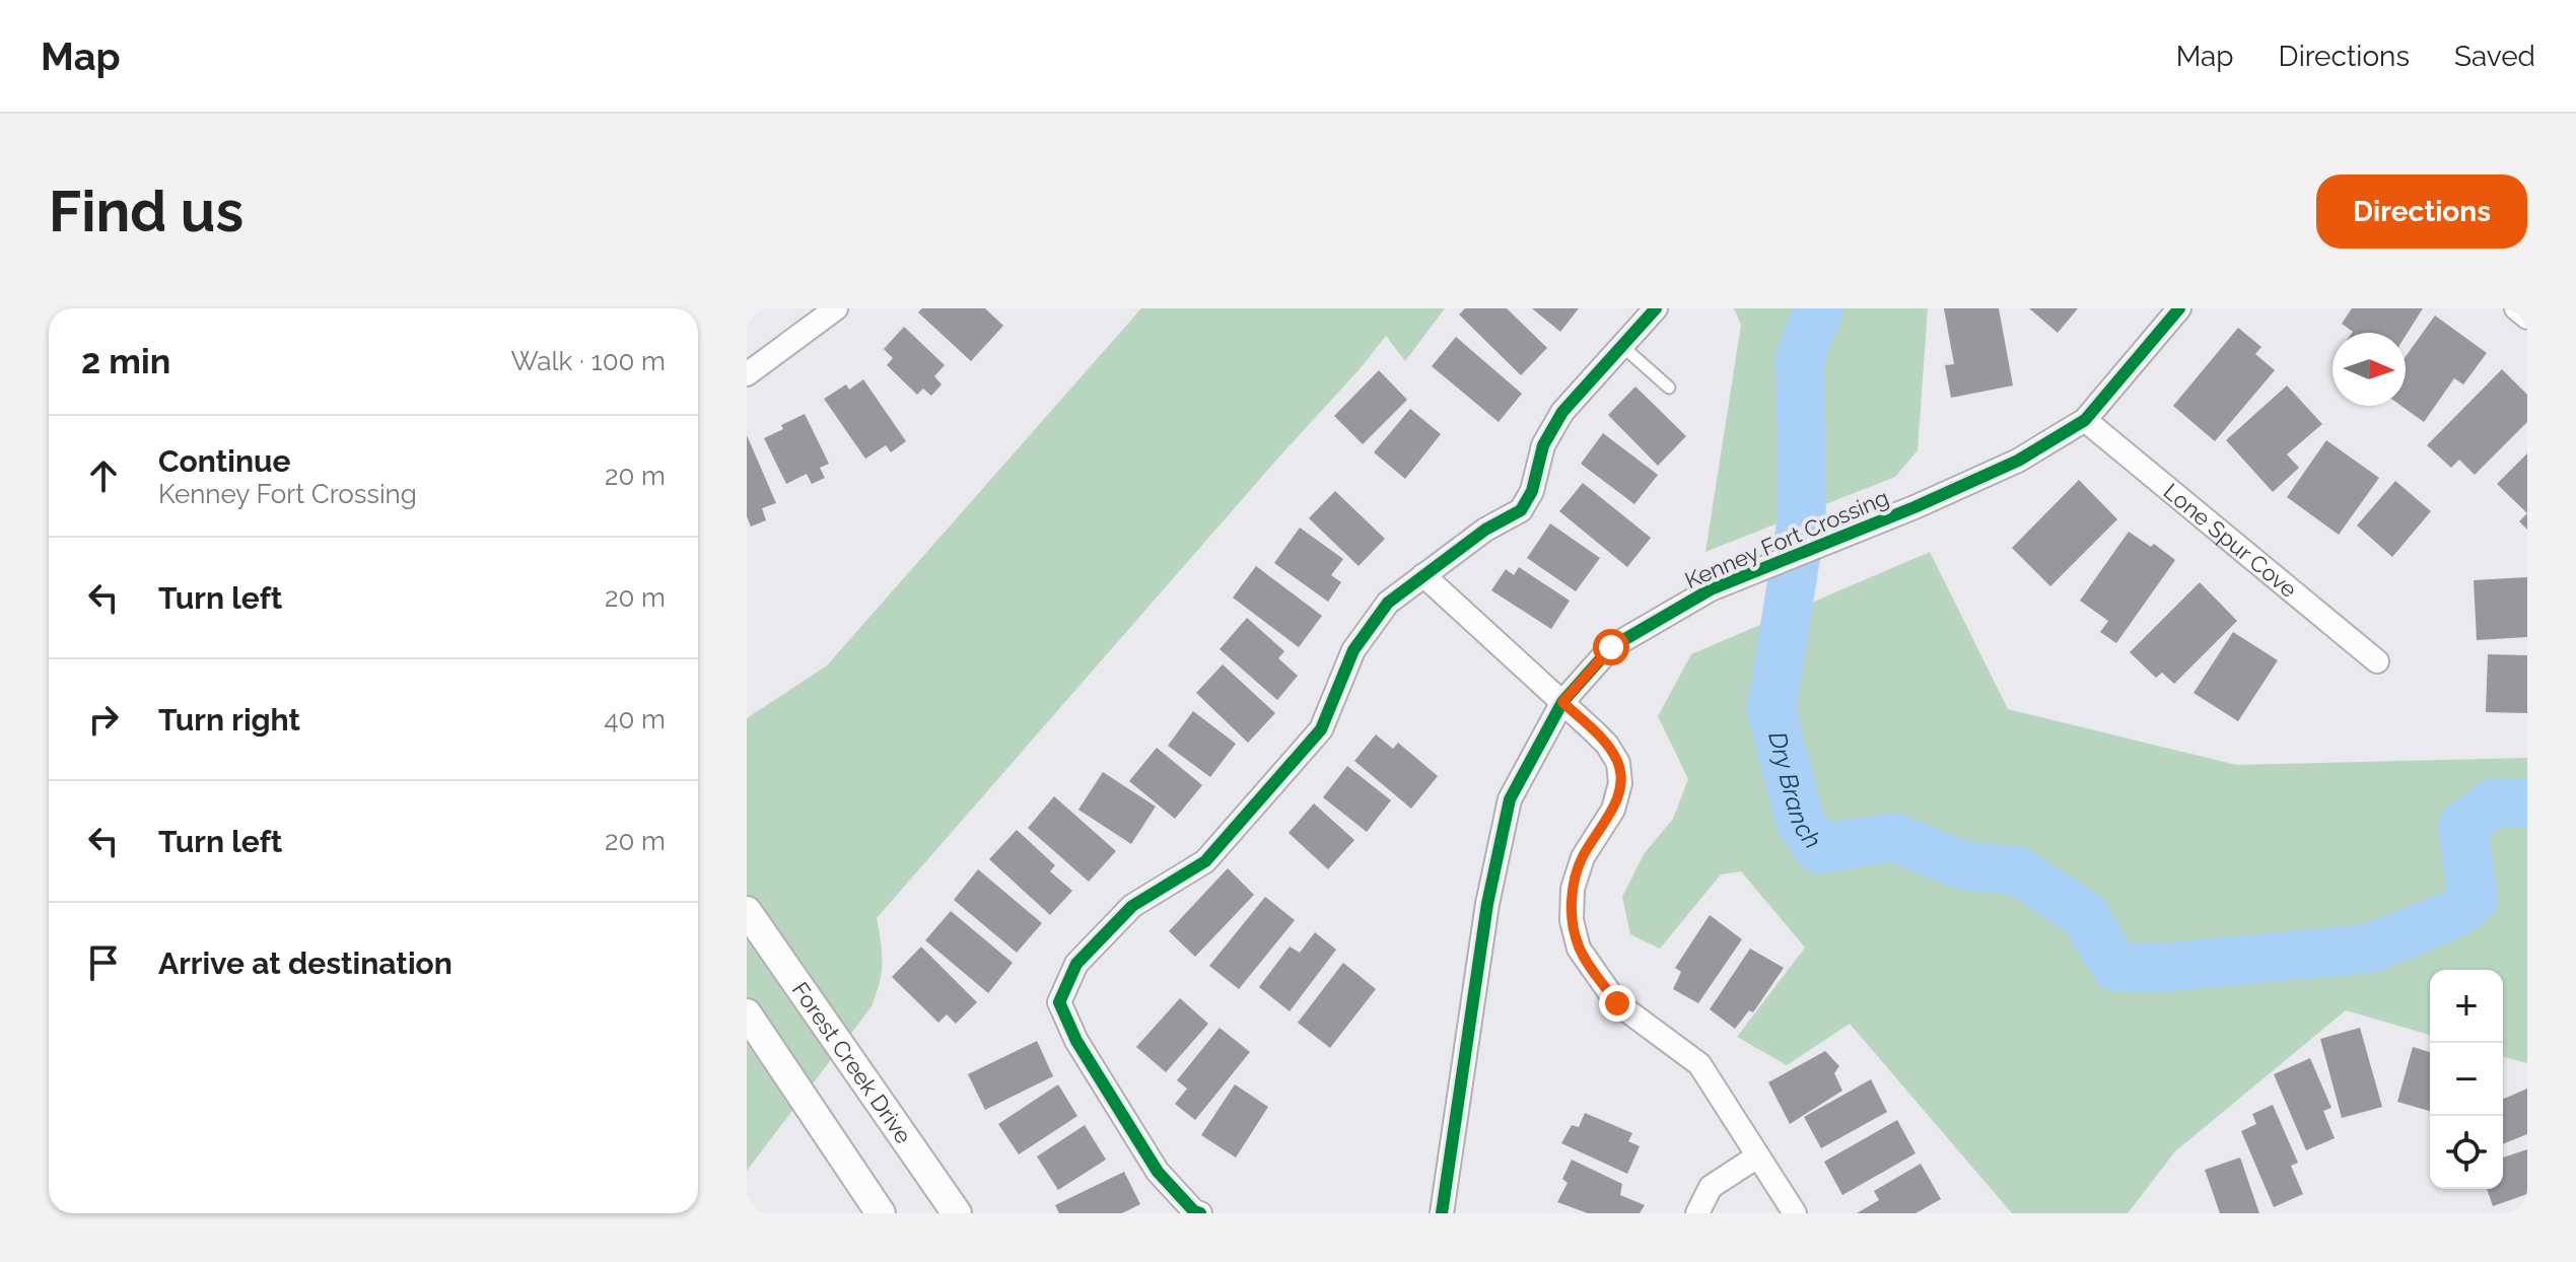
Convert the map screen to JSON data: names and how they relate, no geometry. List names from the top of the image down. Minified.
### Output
{"streets":{"street":["Kenney Fort Crossing","Lone Spur Cove","Forest Creek Drive"]},"crossings":[["Kenney Fort Crossing","Lone Spur Cove"]],"water":["Dry Branch"],"north":"right","page":{"header":"Map","nav":["Map","Directions","Saved"],"buttons":"Directions","title":"Find us","heading":["2 min","Walk · 100 m"],"list":[["Continue","Kenney Fort Crossing","20 m"],["Turn left","20 m"],["Turn right","40 m"],["Turn left","20 m"],"Arrive at destination"],"map_buttons":["+","−"]}}
